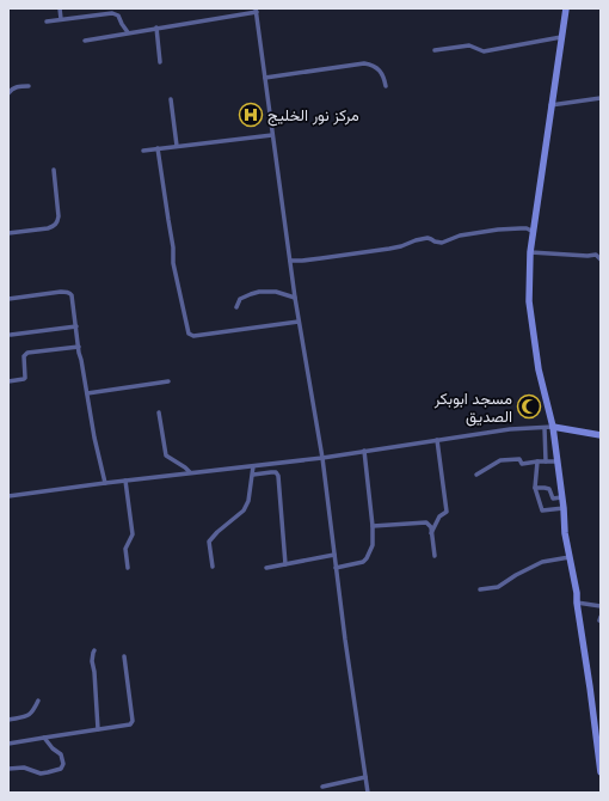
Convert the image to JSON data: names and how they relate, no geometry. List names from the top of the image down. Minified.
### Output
{"places":{"hospital":["مركز نور الخليج"],"mosque":["مسجد ابوبكر الصديق"]}}
